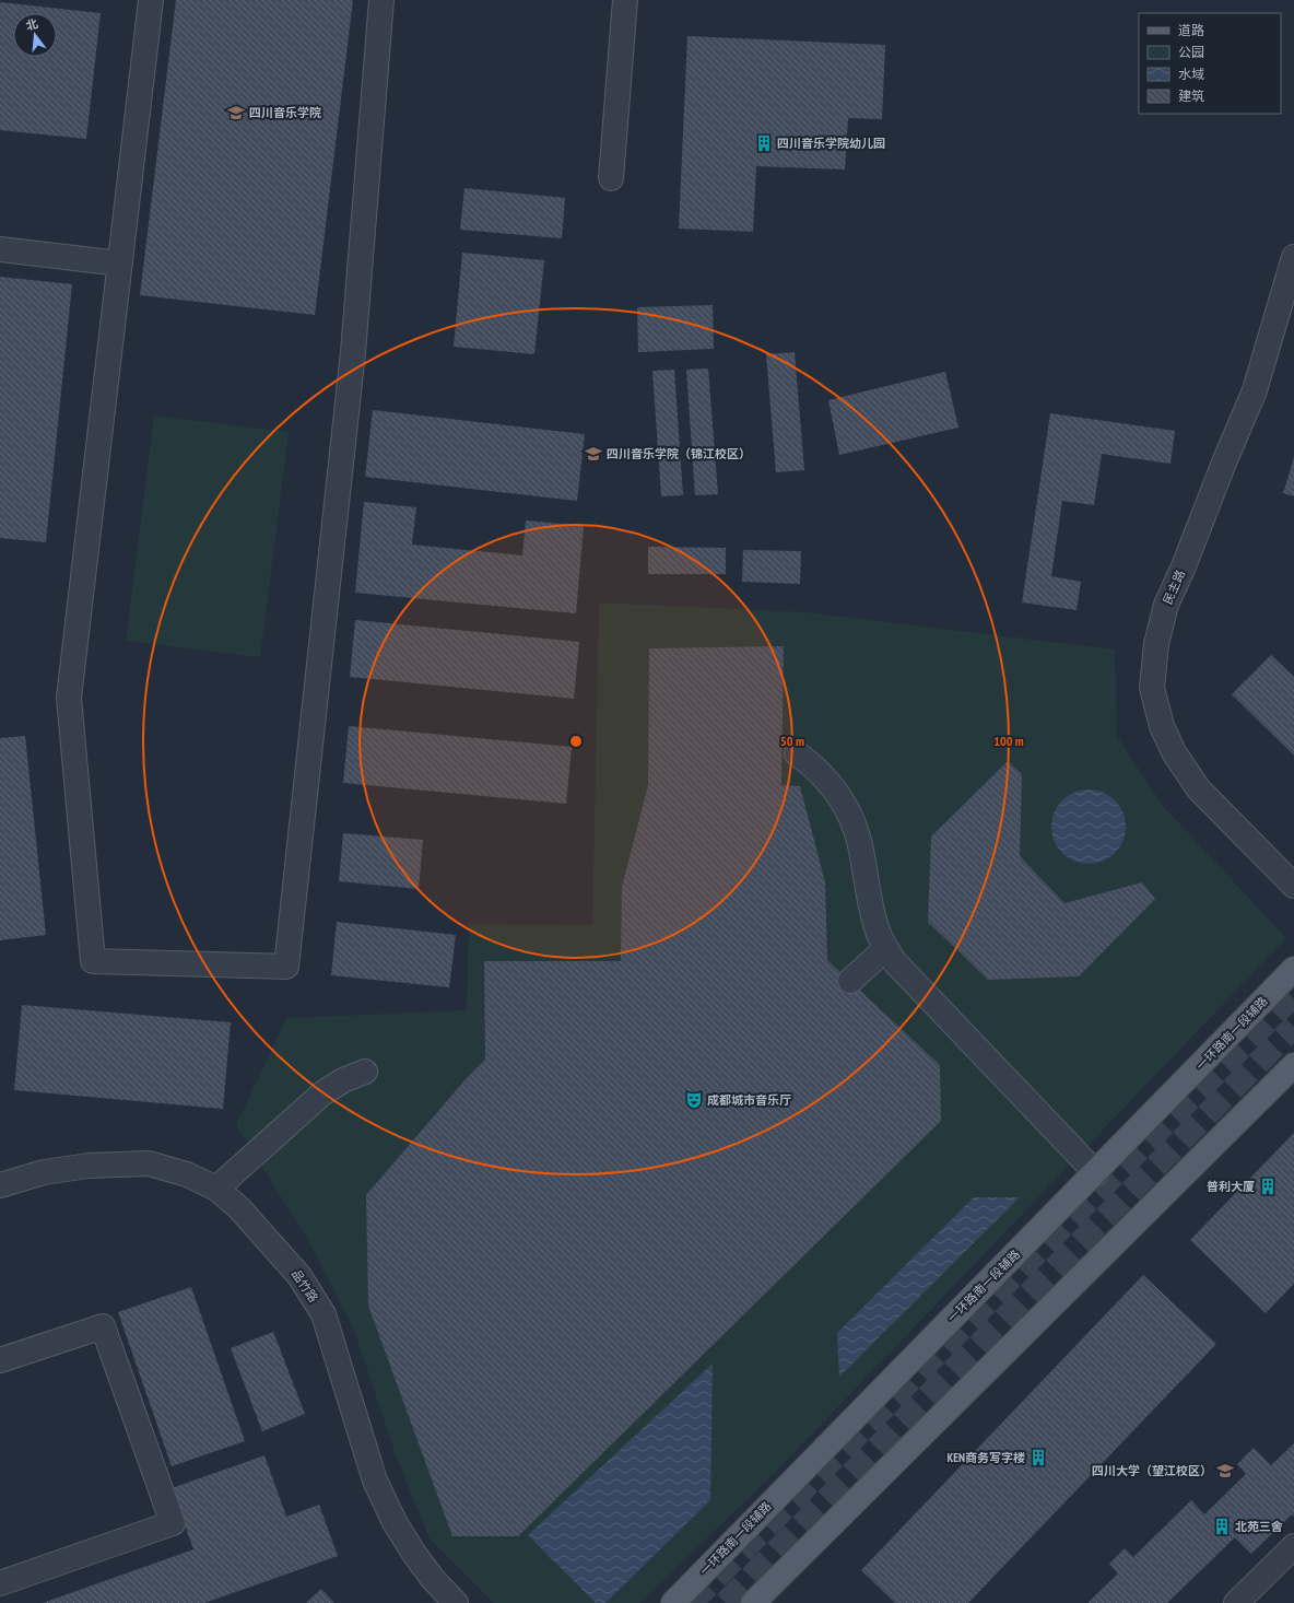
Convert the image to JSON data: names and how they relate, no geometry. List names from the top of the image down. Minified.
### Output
{"streets":{"main road":["一环路南一段辅路"],"street":["民主路","品竹路"]},"places":{"school or university":["四川音乐学院","四川音乐学院（锦江校区）","四川大学（望江校区）"],"building":["四川音乐学院幼儿园","普利大厦","KEN商务写字楼","北苑三舍"],"theatre":["成都城市音乐厅"]},"legend":["道路","公园","水域","建筑"],"north":"top","rings":["50 m","100 m"]}
